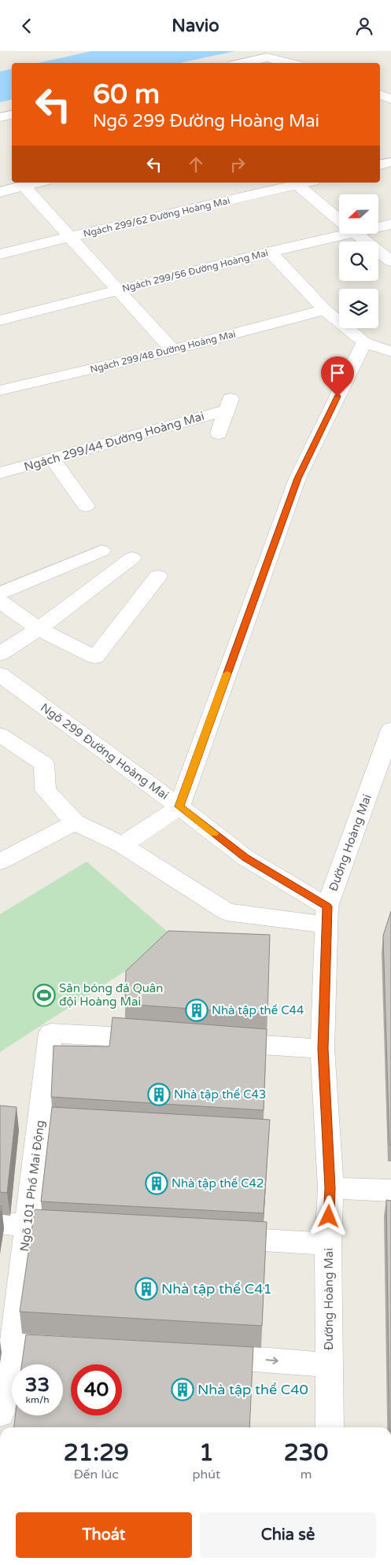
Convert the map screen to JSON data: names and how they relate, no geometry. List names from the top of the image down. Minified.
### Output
{"streets":{"street":["Ngách 299/62 Đường Hoàng Mai","Ngách 299/56 Đường Hoàng Mai","Ngách 299/48 Đường Hoàng Mai","Ngách 299/44 Đường Hoàng Mai","Ngõ 299 Đường Hoàng Mai","Đường Hoàng Mai","Ngõ 101 Phố Mai Động"]},"crossings":[["Ngõ 299 Đường Hoàng Mai","Đường Hoàng Mai"]],"places":{"sports":["Sân bóng đá Quân đội Hoàng Mai"],"building":["Nhà tập thể C44","Nhà tập thể C43","Nhà tập thể C42","Nhà tập thể C41","Nhà tập thể C40"]},"north":"left","page":{"header":"Navio","turn":["60 m","Ngõ 299 Đường Hoàng Mai"],"speed":"33 km/h","limit":"40","eta":["21:29","Đến lúc","1","phút","230","m"],"buttons":["Thoát","Chia sẻ"]}}
